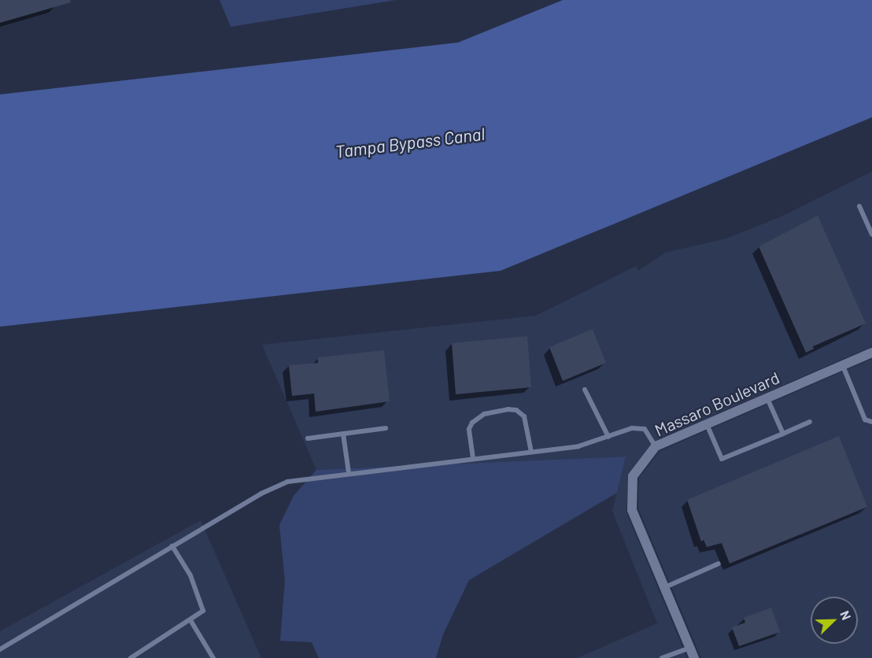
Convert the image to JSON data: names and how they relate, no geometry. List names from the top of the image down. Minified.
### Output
{"streets":{"street":["Massaro Boulevard"]},"water":["Tampa Bypass Canal"],"north":"top right"}
